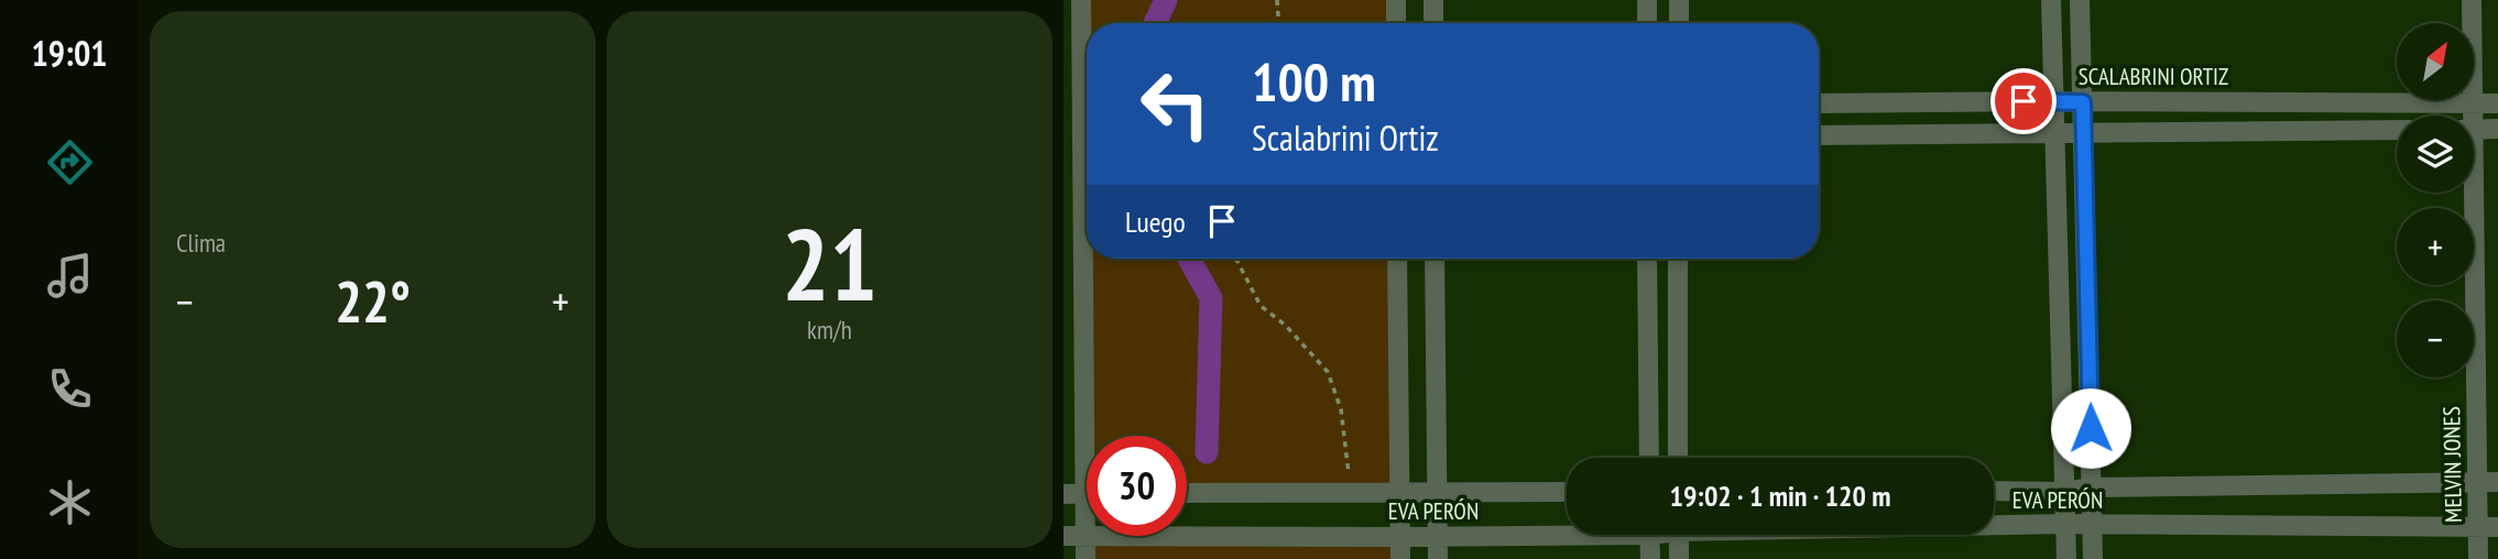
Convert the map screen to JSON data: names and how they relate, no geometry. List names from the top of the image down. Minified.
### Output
{"streets":{"street":["SCALABRINI ORTIZ","MELVIN JONES","EVA PERÓN"]},"crossings":[["SCALABRINI ORTIZ","MELVIN JONES"],["MELVIN JONES","EVA PERÓN"]],"north":"top right","page":{"tabs":"19:01","tile":["Clima",["21","km/h"]],"map_buttons":["+","−"],"turn":["100 m","Scalabrini Ortiz"],"then":"Luego","heat":["−","22°","+"],"limit":"30","trip":"19:02 · 1 min · 120 m"}}
